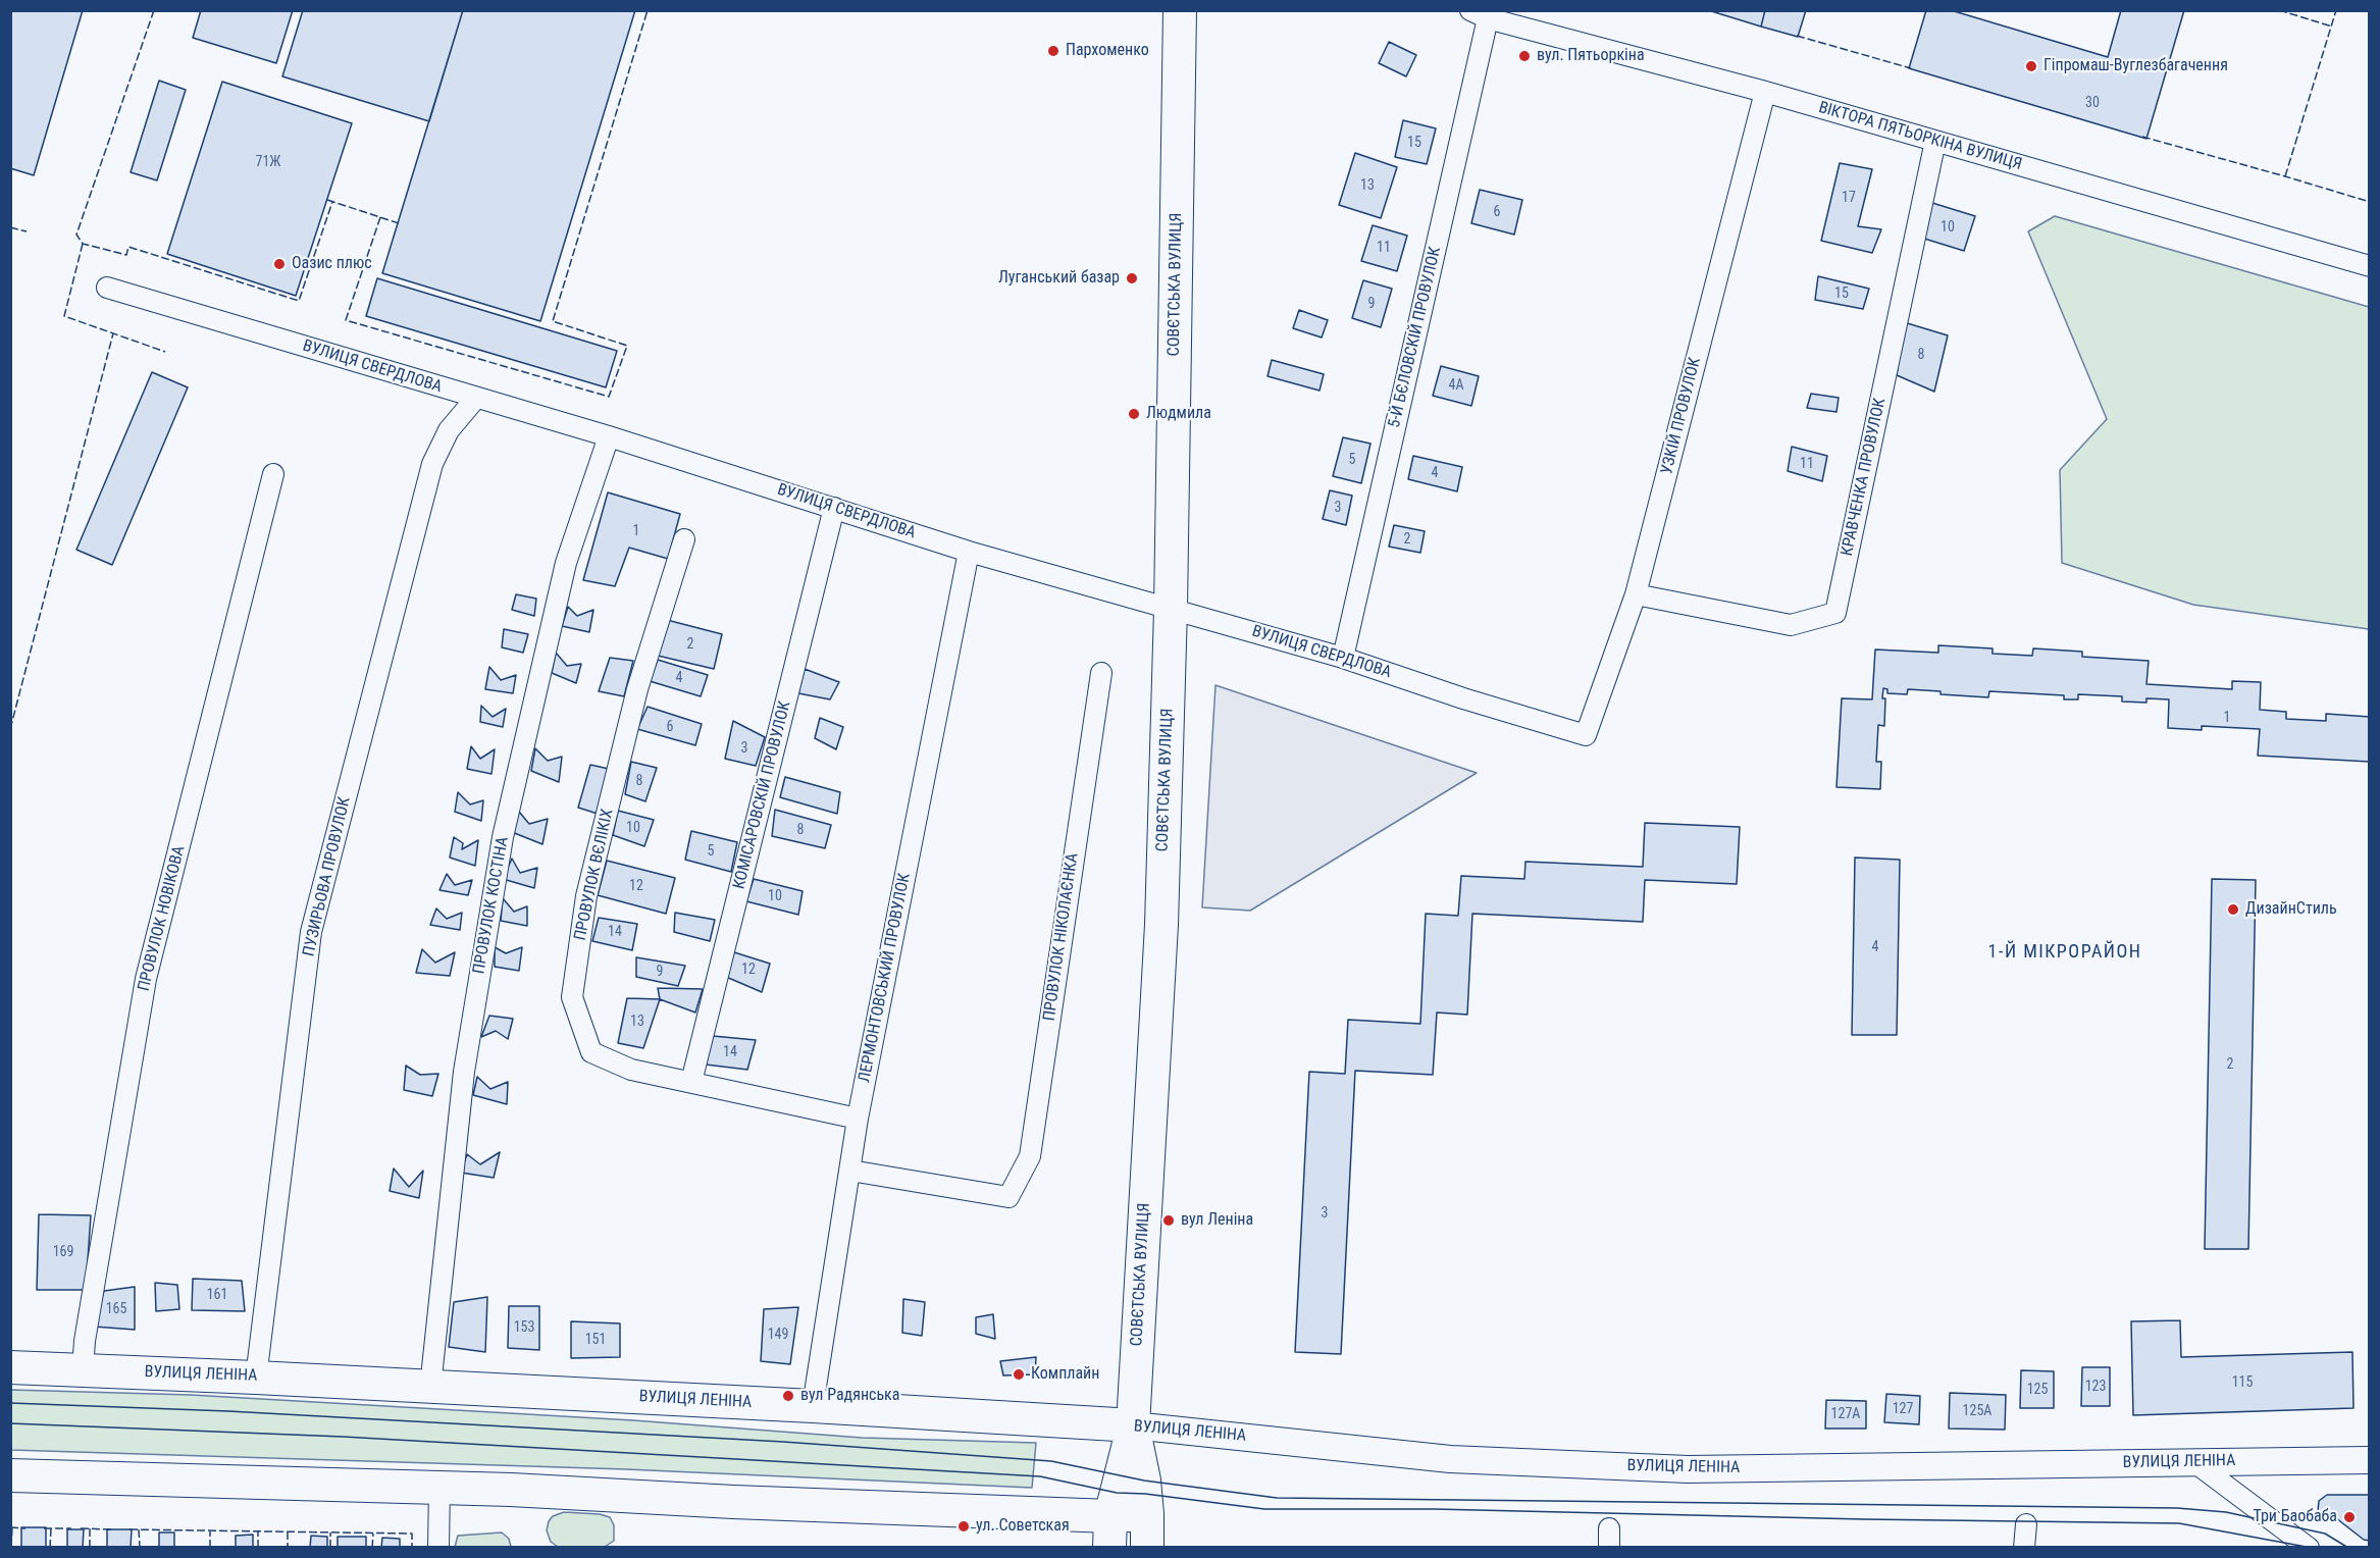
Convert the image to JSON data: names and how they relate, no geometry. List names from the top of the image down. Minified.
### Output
{"streets":{"main road":["СОВЄТСЬКА ВУЛИЦЯ","ВУЛИЦЯ ЛЕНІНА"],"street":["ВІКТОРА ПЯТЬОРКІНА ВУЛИЦЯ","5-Й БЄЛОВСКІЙ ПРОВУЛОК","ВУЛИЦЯ СВЕРДЛОВА","УЗКІЙ ПРОВУЛОК","КРАВЧЕНКА ПРОВУЛОК","КОМІСАРОВСКІЙ ПРОВУЛОК","ПРОВУЛОК ВЄЛІКІХ","ПУЗИРЬОВА ПРОВУЛОК","ПРОВУЛОК КОСТІНА","ПРОВУЛОК НОВІКОВА","ПРОВУЛОК НІКОЛАЄНКА","ЛЕРМОНТОВСЬКИЙ ПРОВУЛОК"]},"crossings":[["ВІКТОРА ПЯТЬОРКІНА ВУЛИЦЯ","5-Й БЄЛОВСКІЙ ПРОВУЛОК"],["ВІКТОРА ПЯТЬОРКІНА ВУЛИЦЯ","УЗКІЙ ПРОВУЛОК"],["ВІКТОРА ПЯТЬОРКІНА ВУЛИЦЯ","КРАВЧЕНКА ПРОВУЛОК"],["СОВЄТСЬКА ВУЛИЦЯ","ВУЛИЦЯ СВЕРДЛОВА"],["СОВЄТСЬКА ВУЛИЦЯ","ВУЛИЦЯ ЛЕНІНА"],["5-Й БЄЛОВСКІЙ ПРОВУЛОК","ВУЛИЦЯ СВЕРДЛОВА"],["ВУЛИЦЯ СВЕРДЛОВА","УЗКІЙ ПРОВУЛОК"],["ВУЛИЦЯ СВЕРДЛОВА","КОМІСАРОВСКІЙ ПРОВУЛОК"],["ВУЛИЦЯ СВЕРДЛОВА","ПУЗИРЬОВА ПРОВУЛОК"],["ВУЛИЦЯ СВЕРДЛОВА","ПРОВУЛОК КОСТІНА"],["ВУЛИЦЯ СВЕРДЛОВА","ЛЕРМОНТОВСЬКИЙ ПРОВУЛОК"],["УЗКІЙ ПРОВУЛОК","КРАВЧЕНКА ПРОВУЛОК"],["КОМІСАРОВСКІЙ ПРОВУЛОК","ПРОВУЛОК ВЄЛІКІХ"],["ПРОВУЛОК ВЄЛІКІХ","ЛЕРМОНТОВСЬКИЙ ПРОВУЛОК"],["ПУЗИРЬОВА ПРОВУЛОК","ВУЛИЦЯ ЛЕНІНА"],["ПРОВУЛОК КОСТІНА","ВУЛИЦЯ ЛЕНІНА"],["ПРОВУЛОК НОВІКОВА","ВУЛИЦЯ ЛЕНІНА"],["ПРОВУЛОК НІКОЛАЄНКА","ЛЕРМОНТОВСЬКИЙ ПРОВУЛОК"],["ЛЕРМОНТОВСЬКИЙ ПРОВУЛОК","ВУЛИЦЯ ЛЕНІНА"]],"districts":["1-Й МІКРОРАЙОН"],"places":["Пархоменко","вул. Пятьоркіна","Гіпромаш-Вуглезбагачення","Оазис плюс","Луганський базар","Людмила","ДизайнСтиль","вул Леніна","Комплайн","вул Радянська","Три Баобаба","ул. Советская"],"house_numbers":["30","15","71Ж","13","17","6","10","11","15","9","8","4А","5","11","4","3","1","2","2","4","1","6","3","8","10","8","5","12","10","14","4","12","9","13","14","2","3","169","161","165","153","149","151","115","123","125","127","125А","127А"]}
